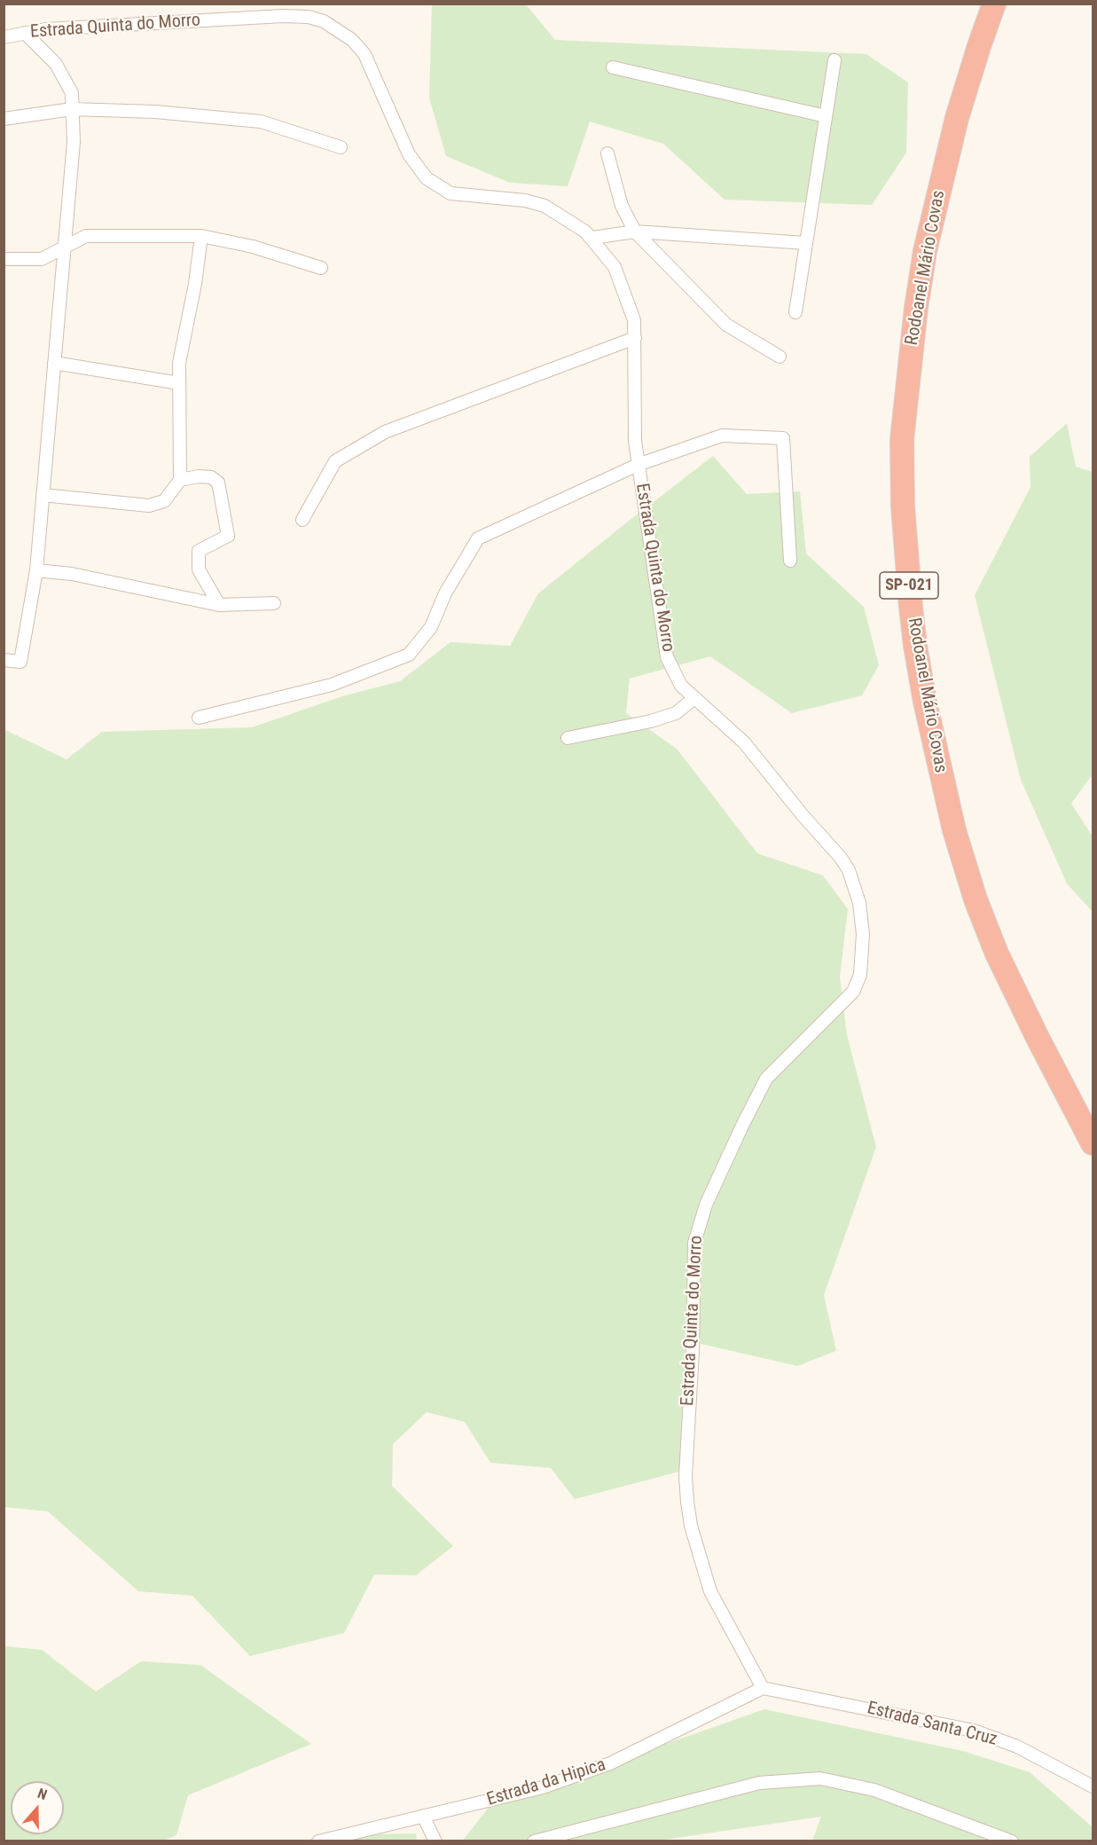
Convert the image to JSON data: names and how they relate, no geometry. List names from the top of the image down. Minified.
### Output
{"streets":{"highway":["Rodoanel Mário Covas","SP-021"],"street":["Estrada Quinta do Morro","Estrada Santa Cruz","Estrada da Hipica"]},"crossings":[["Estrada Quinta do Morro","Estrada Santa Cruz"],["Estrada Quinta do Morro","Estrada da Hipica"],["Estrada Santa Cruz","Estrada da Hipica"]],"north":"top"}
